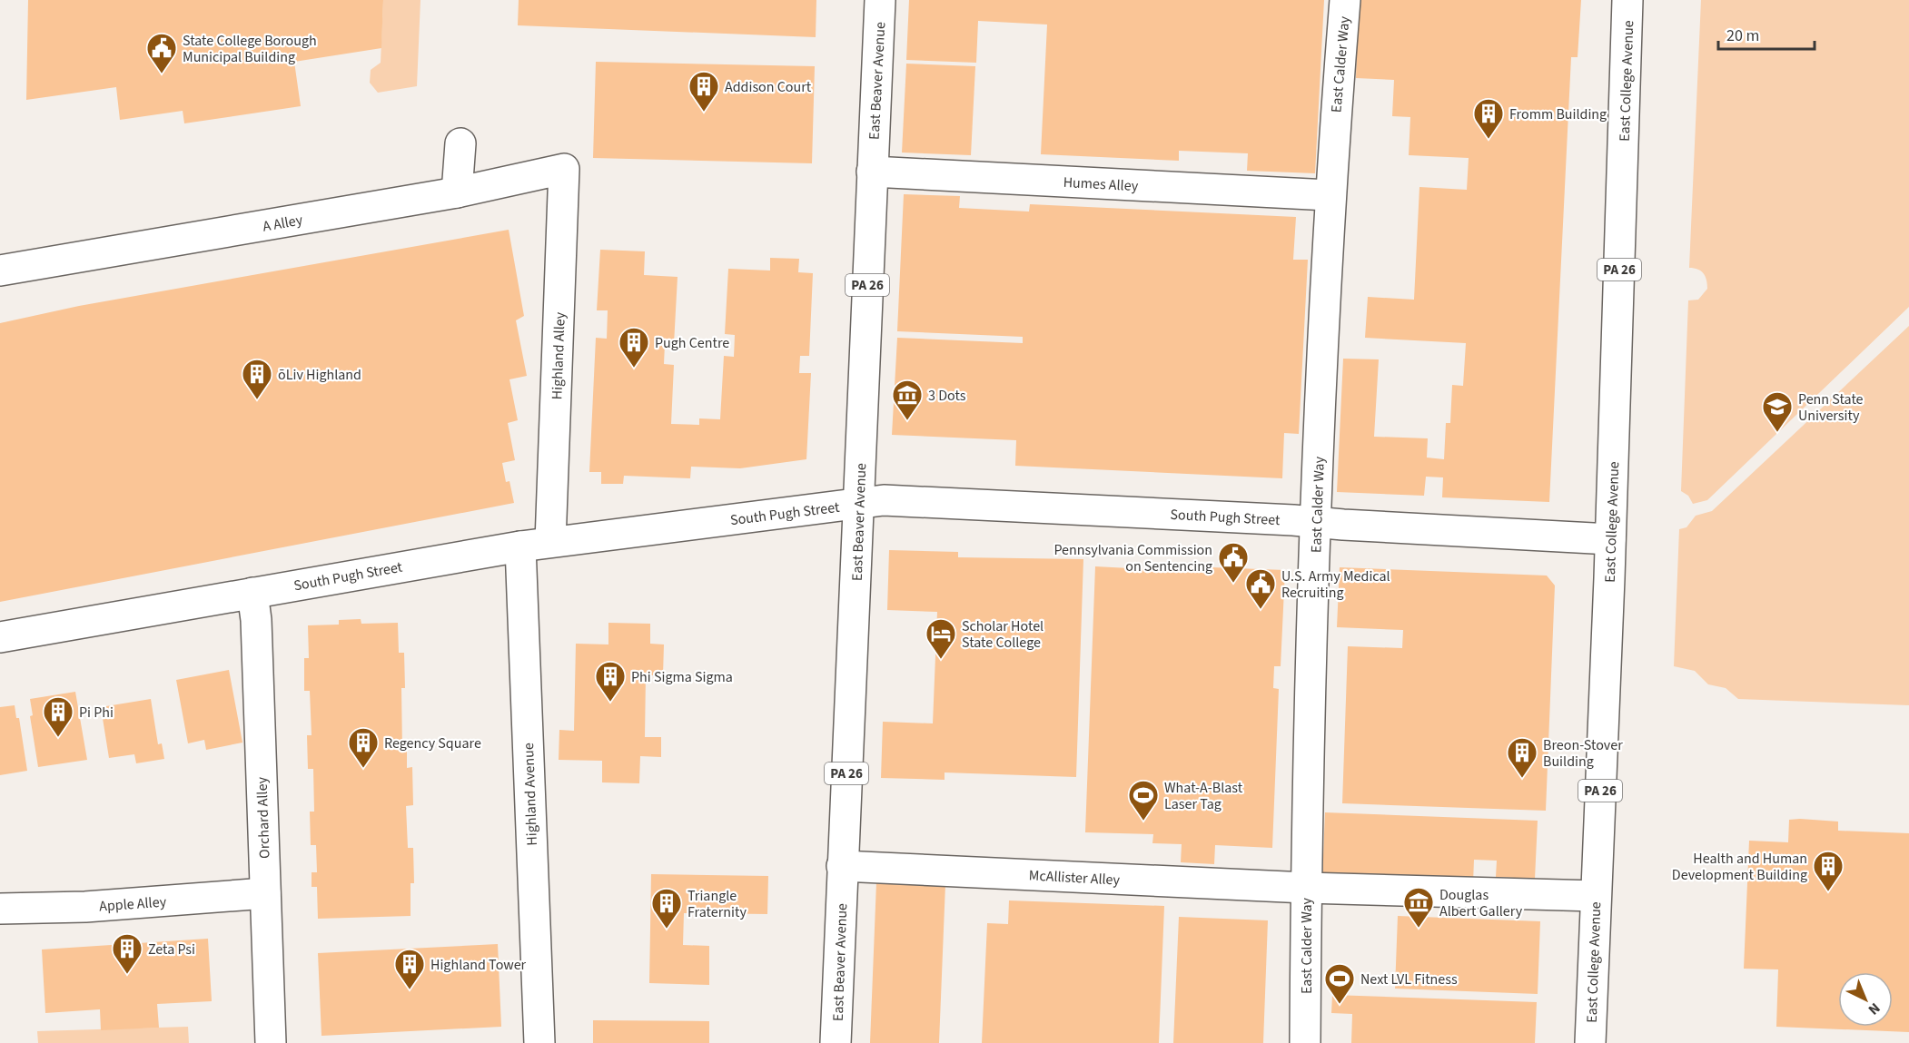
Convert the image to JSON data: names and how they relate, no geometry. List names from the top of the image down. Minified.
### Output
{"streets":{"main road":["East Calder Way","East Beaver Avenue","East College Avenue","Humes Alley","A Alley","PA 26","Highland Alley","South Pugh Street","Highland Avenue","Orchard Alley","McAllister Alley","Apple Alley"]},"crossings":[["East Calder Way","Humes Alley"],["East Calder Way","South Pugh Street"],["East Calder Way","McAllister Alley"],["East Beaver Avenue","Humes Alley"],["East Beaver Avenue","South Pugh Street"],["East Beaver Avenue","McAllister Alley"],["East College Avenue","South Pugh Street"],["East College Avenue","McAllister Alley"],["A Alley","Highland Alley"],["Highland Alley","South Pugh Street"],["South Pugh Street","Highland Avenue"],["South Pugh Street","Orchard Alley"],["Orchard Alley","Apple Alley"]],"places":{"public building":["State College Borough Municipal Building","Pennsylvania Commission on Sentencing","U.S. Army Medical Recruiting"],"building":["Addison Court","Fromm Building","Pugh Centre","ōLiv Highland","Phi Sigma Sigma","Pi Phi","Regency Square","Breon-Stover Building","Health and Human Development Building","Triangle Fraternity","Zeta Psi","Highland Tower"],"museum":["3 Dots","Douglas Albert Gallery"],"school or university":["Penn State University"],"hotel":["Scholar Hotel State College"],"sports":["What-A-Blast Laser Tag","Next LVL Fitness"]},"scale_bar":"20 m","north":"bottom right"}
